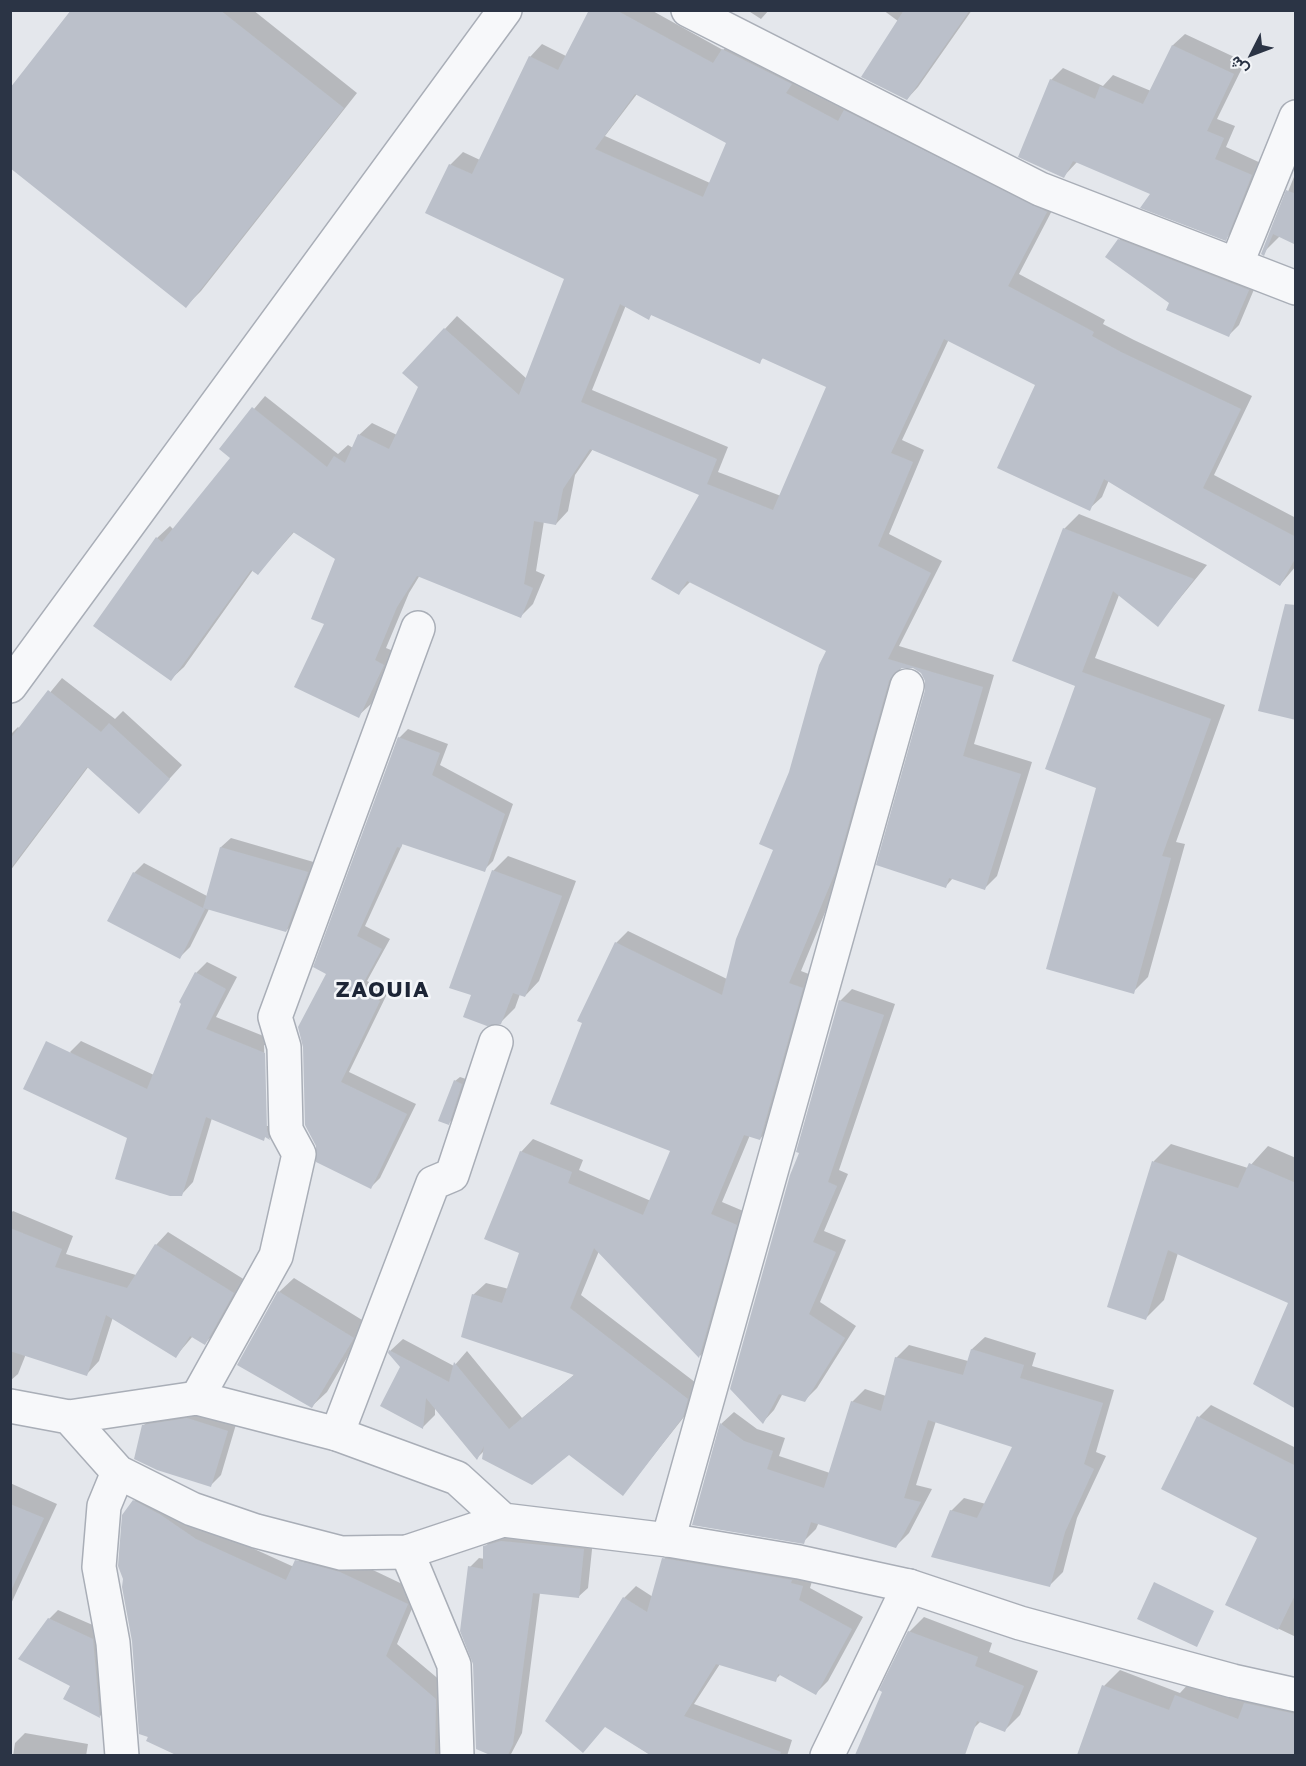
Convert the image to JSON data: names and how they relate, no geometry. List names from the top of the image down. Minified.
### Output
{"districts":["ZAOUIA"],"north":"bottom left"}
